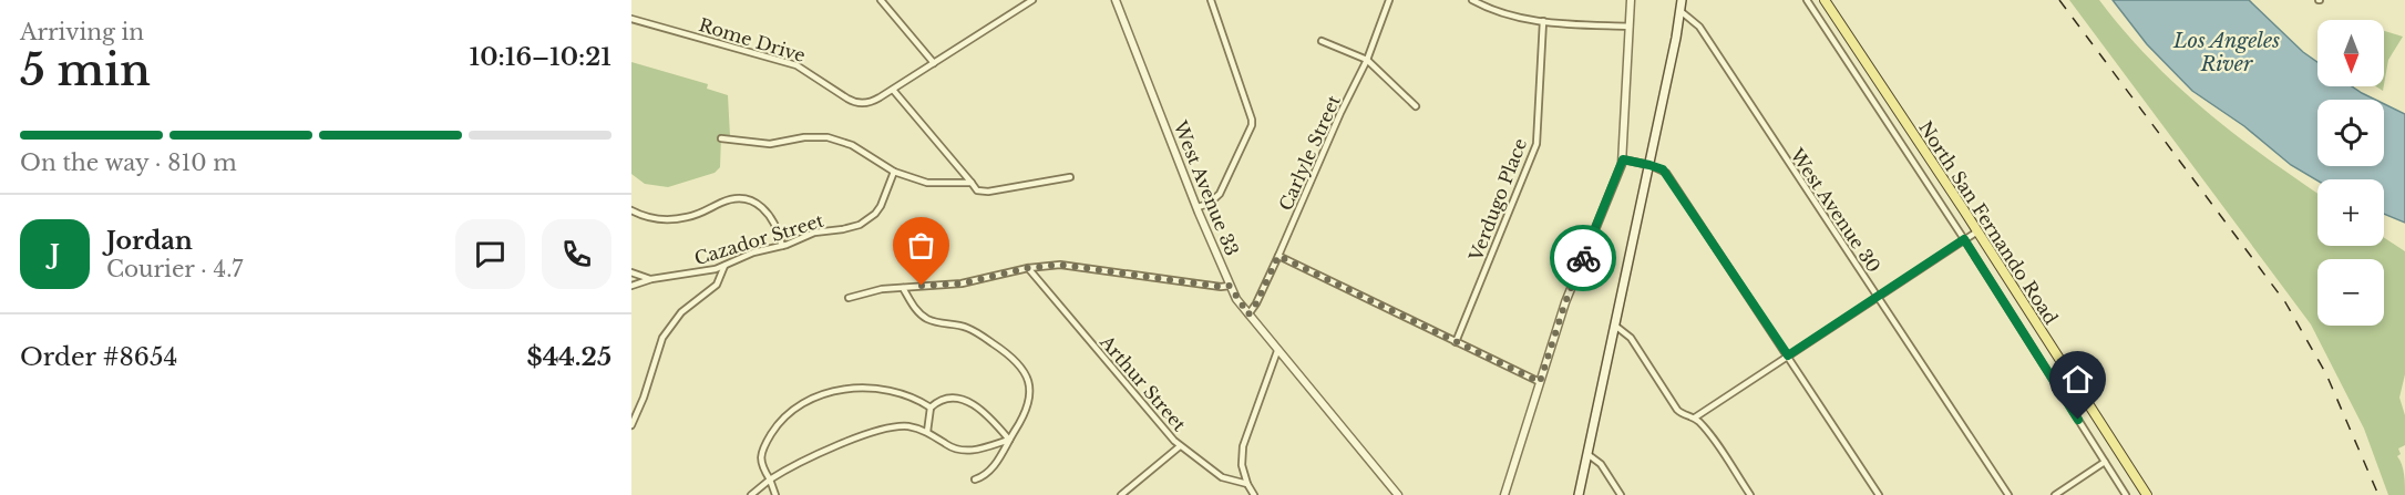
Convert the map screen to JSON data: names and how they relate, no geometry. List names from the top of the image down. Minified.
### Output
{"streets":{"main road":["North San Fernando Road"],"street":["Rome Drive","Carlyle Street","West Avenue 33","Verdugo Place","West Avenue 30","Cazador Street","Arthur Street"]},"crossings":[["Carlyle Street","West Avenue 33"]],"water":["Los Angeles River"],"north":"bottom","page":{"heading":["5 min","Arriving in","10:16–10:21"],"panel":["Jordan","Courier · 4.7","Order #8654","$44.25"],"map_buttons":["+","−"],"bar":"On the way · 810 m","round":"J"}}
